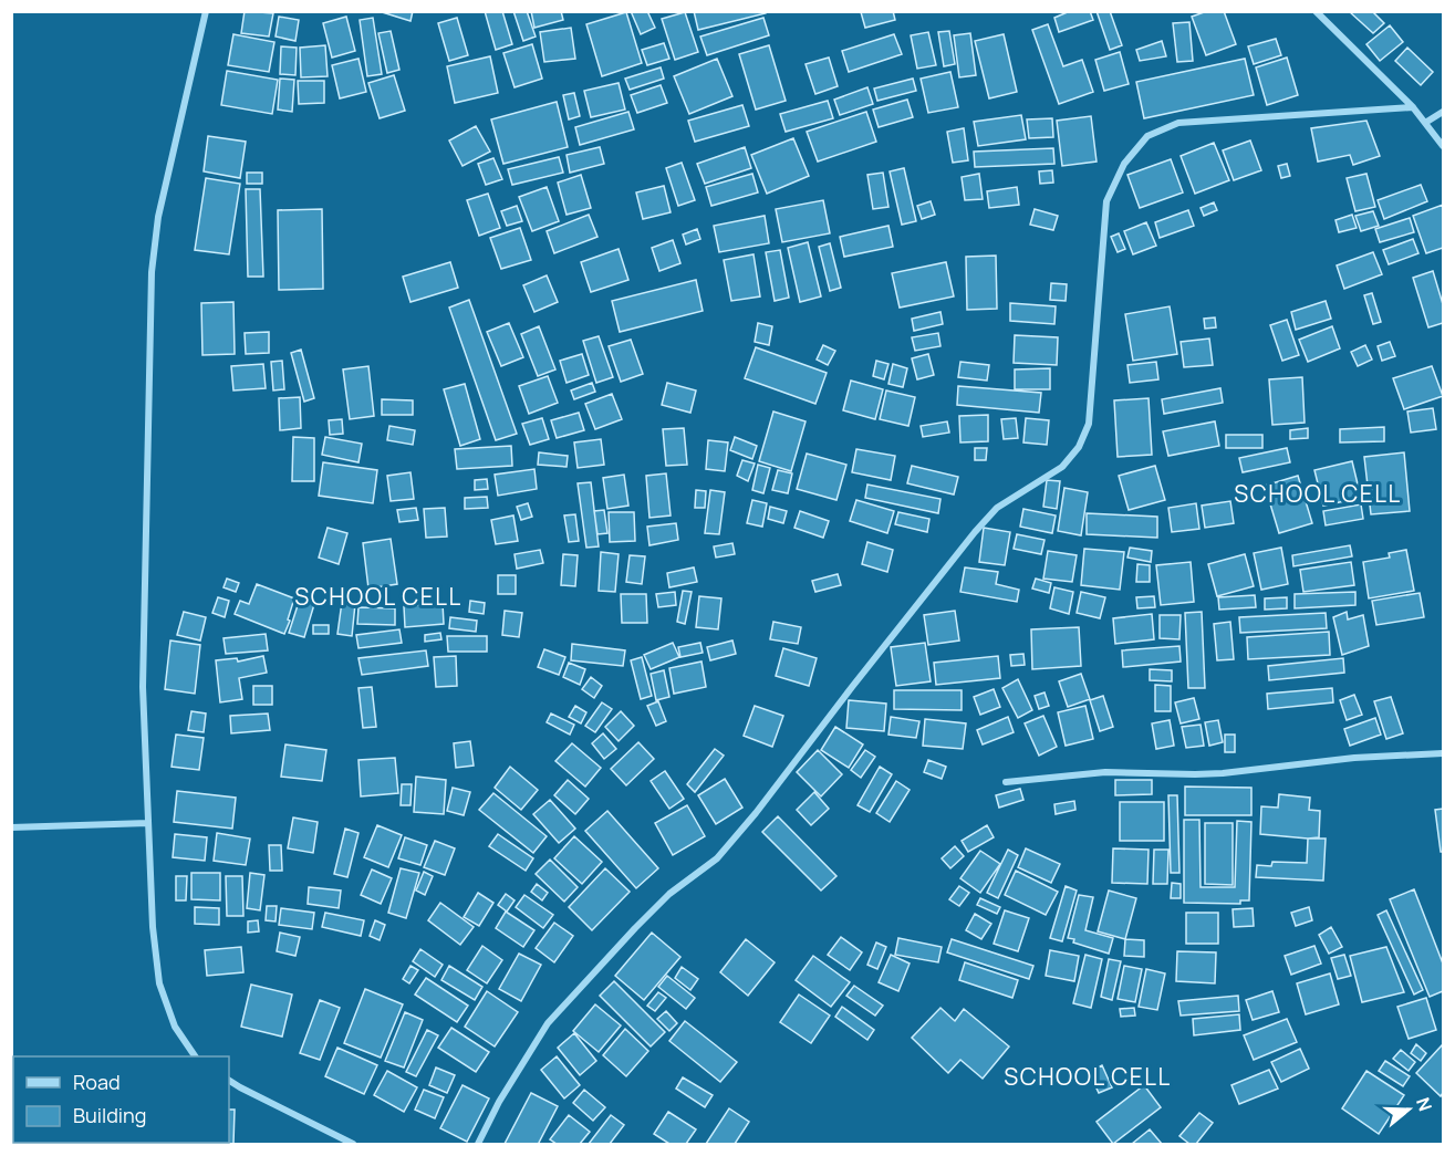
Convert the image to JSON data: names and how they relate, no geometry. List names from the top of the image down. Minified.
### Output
{"districts":["SCHOOL CELL","SCHOOL CELL","SCHOOL CELL"],"legend":["Road","Building"],"north":"right"}
